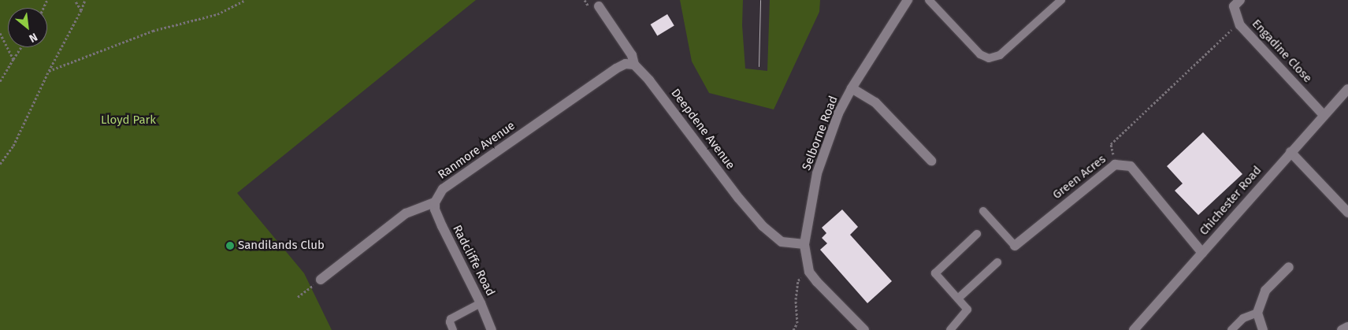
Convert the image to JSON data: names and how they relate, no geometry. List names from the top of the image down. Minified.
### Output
{"streets":{"street":["Engadine Close","Deepdene Avenue","Selborne Road","Ranmore Avenue","Green Acres","Chichester Road","Radcliffe Road"]},"crossings":[["Engadine Close","Chichester Road"],["Deepdene Avenue","Selborne Road"],["Deepdene Avenue","Ranmore Avenue"],["Ranmore Avenue","Radcliffe Road"],["Green Acres","Chichester Road"]],"parks":["Lloyd Park"],"places":["Sandilands Club"],"north":"bottom right"}
